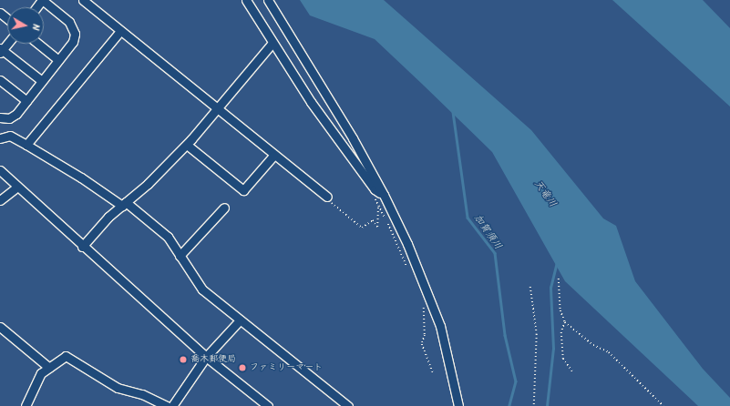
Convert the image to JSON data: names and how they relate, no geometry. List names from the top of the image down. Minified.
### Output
{"water":["天竜川","加賀須川"],"places":["喬木郵便局","ファミリーマート"],"north":"right"}
